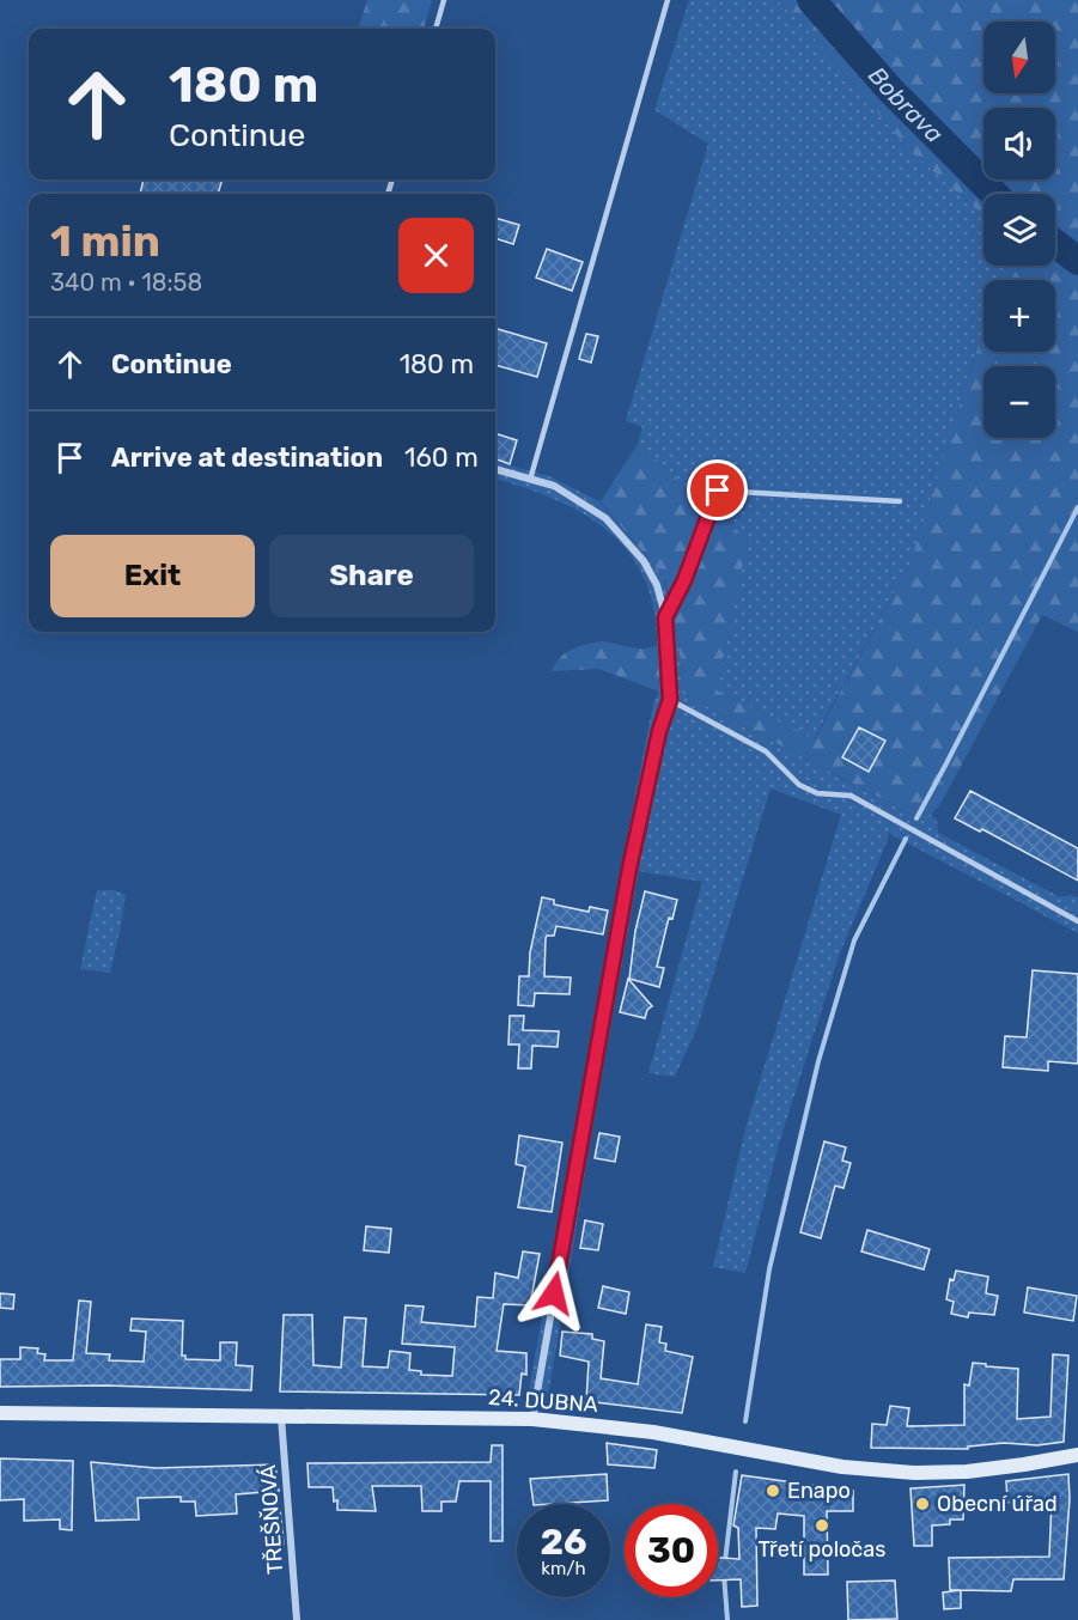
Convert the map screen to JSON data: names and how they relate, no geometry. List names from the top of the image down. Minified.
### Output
{"streets":{"main road":["24. DUBNA"],"street":["TŘEŠŇOVÁ"]},"crossings":[["24. DUBNA","TŘEŠŇOVÁ"]],"water":["Bobrava"],"places":["Enapo","Obecní úřad","Třetí poločas"],"north":"bottom","page":{"map_buttons":["+","−"],"turn":["180 m","Continue"],"heading":["1 min","340 m · 18:58"],"list":[{"name":"Continue","value":"180 m"},{"name":"Arrive at destination","value":"160 m"}],"buttons":["Exit","Share"],"speed":"26 km/h","limit":"30"}}
